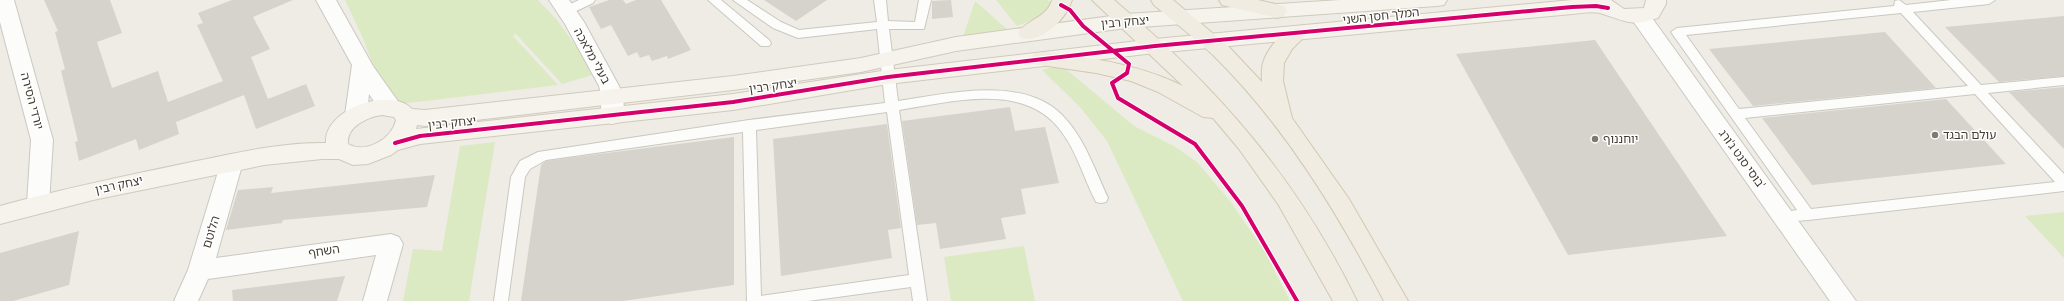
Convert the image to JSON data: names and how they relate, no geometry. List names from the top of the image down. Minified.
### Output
{"streets":{"street":["המלך חסן השני","יצחק רבין","בעלי מלאכה","יורדי הסירה","בוסי סנט ג'ורג'","הלוטם","השחף"]},"crossings":[["המלך חסן השני","יצחק רבין"],["המלך חסן השני","בוסי סנט ג'ורג'"],["יצחק רבין","בעלי מלאכה"],["יצחק רבין","יורדי הסירה"],["יצחק רבין","הלוטם"],["הלוטם","השחף"]],"places":["עולם הבגד","יוחננוף"]}
